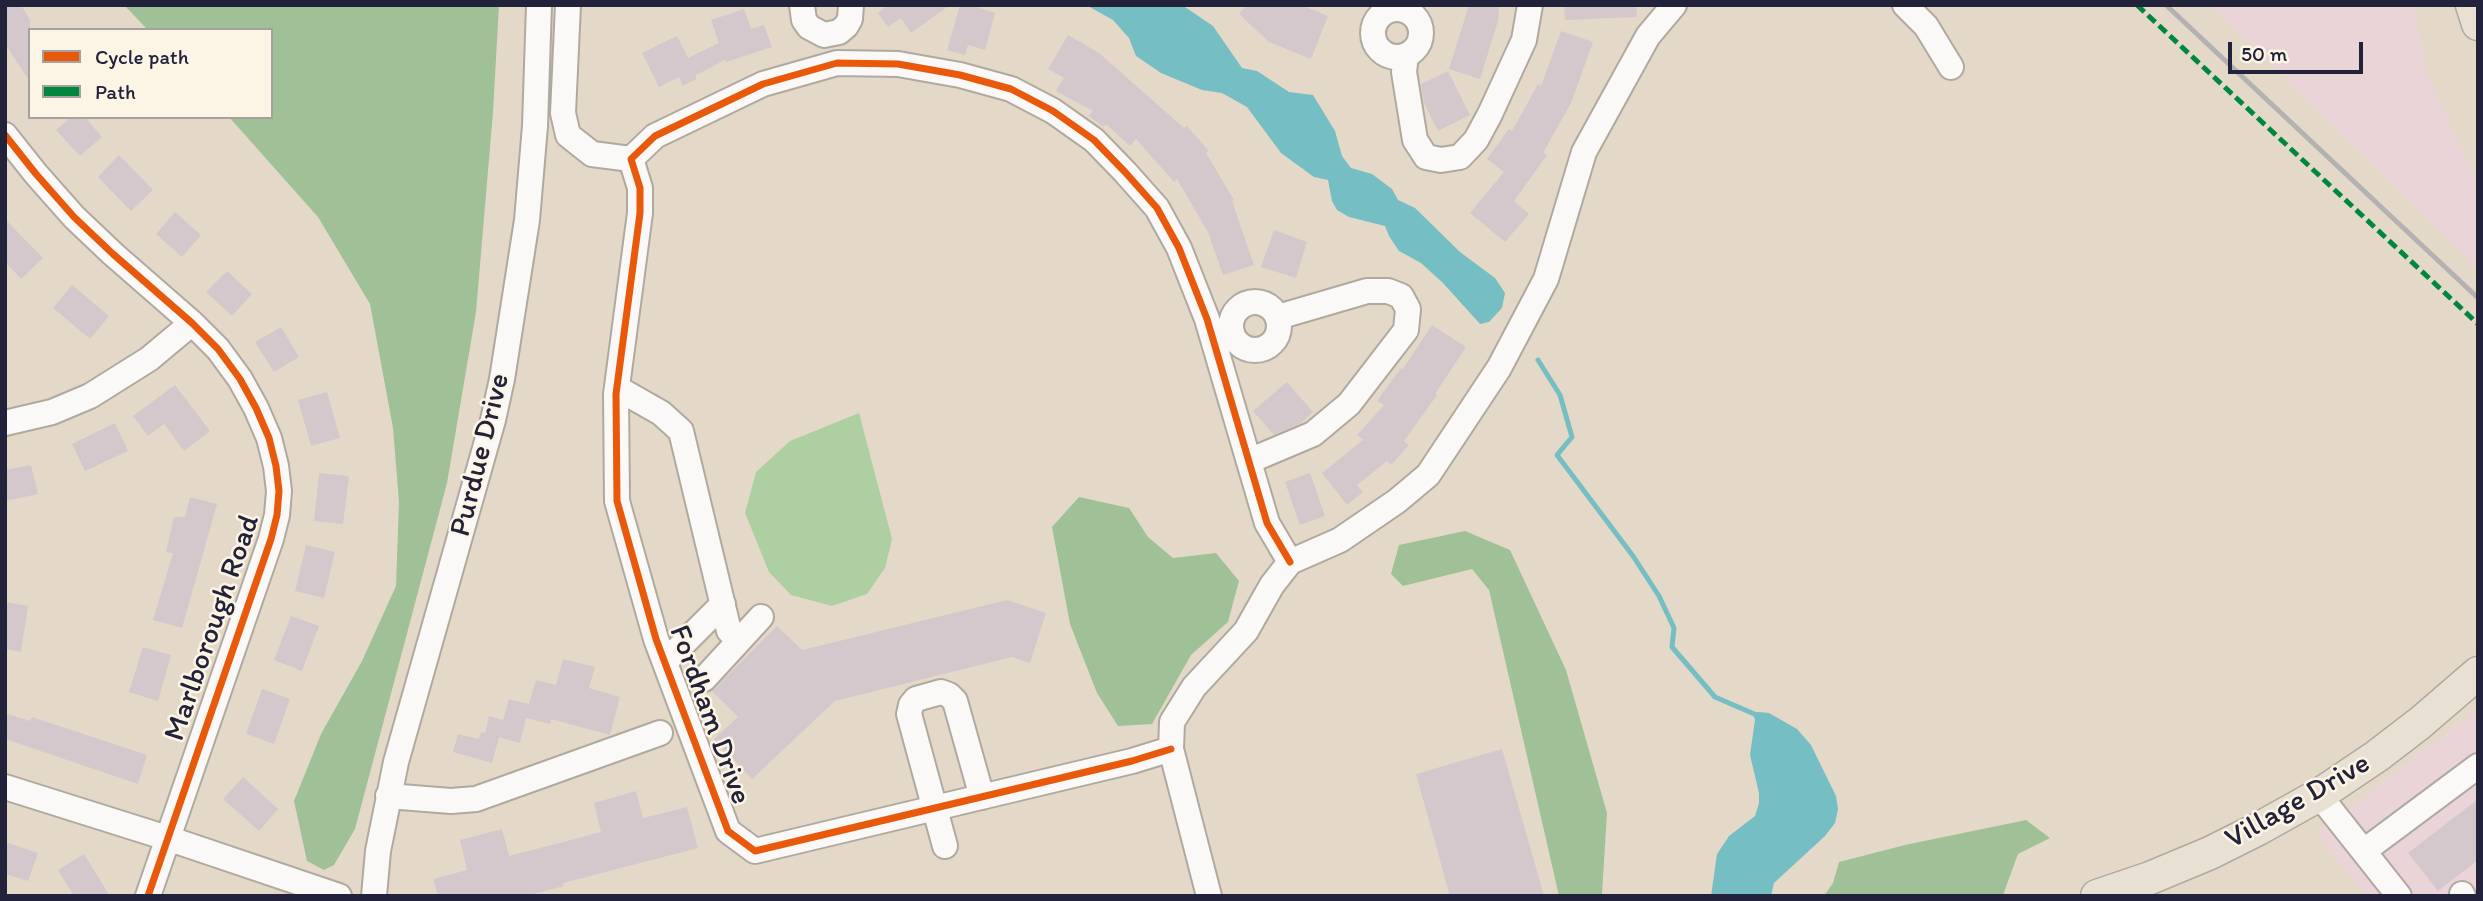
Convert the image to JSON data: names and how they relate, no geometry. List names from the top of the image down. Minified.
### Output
{"streets":{"main road":["Village Drive"],"street":["Purdue Drive","Marlborough Road","Fordham Drive"]},"legend":["Cycle path","Path"],"scale_bar":"50 m"}
